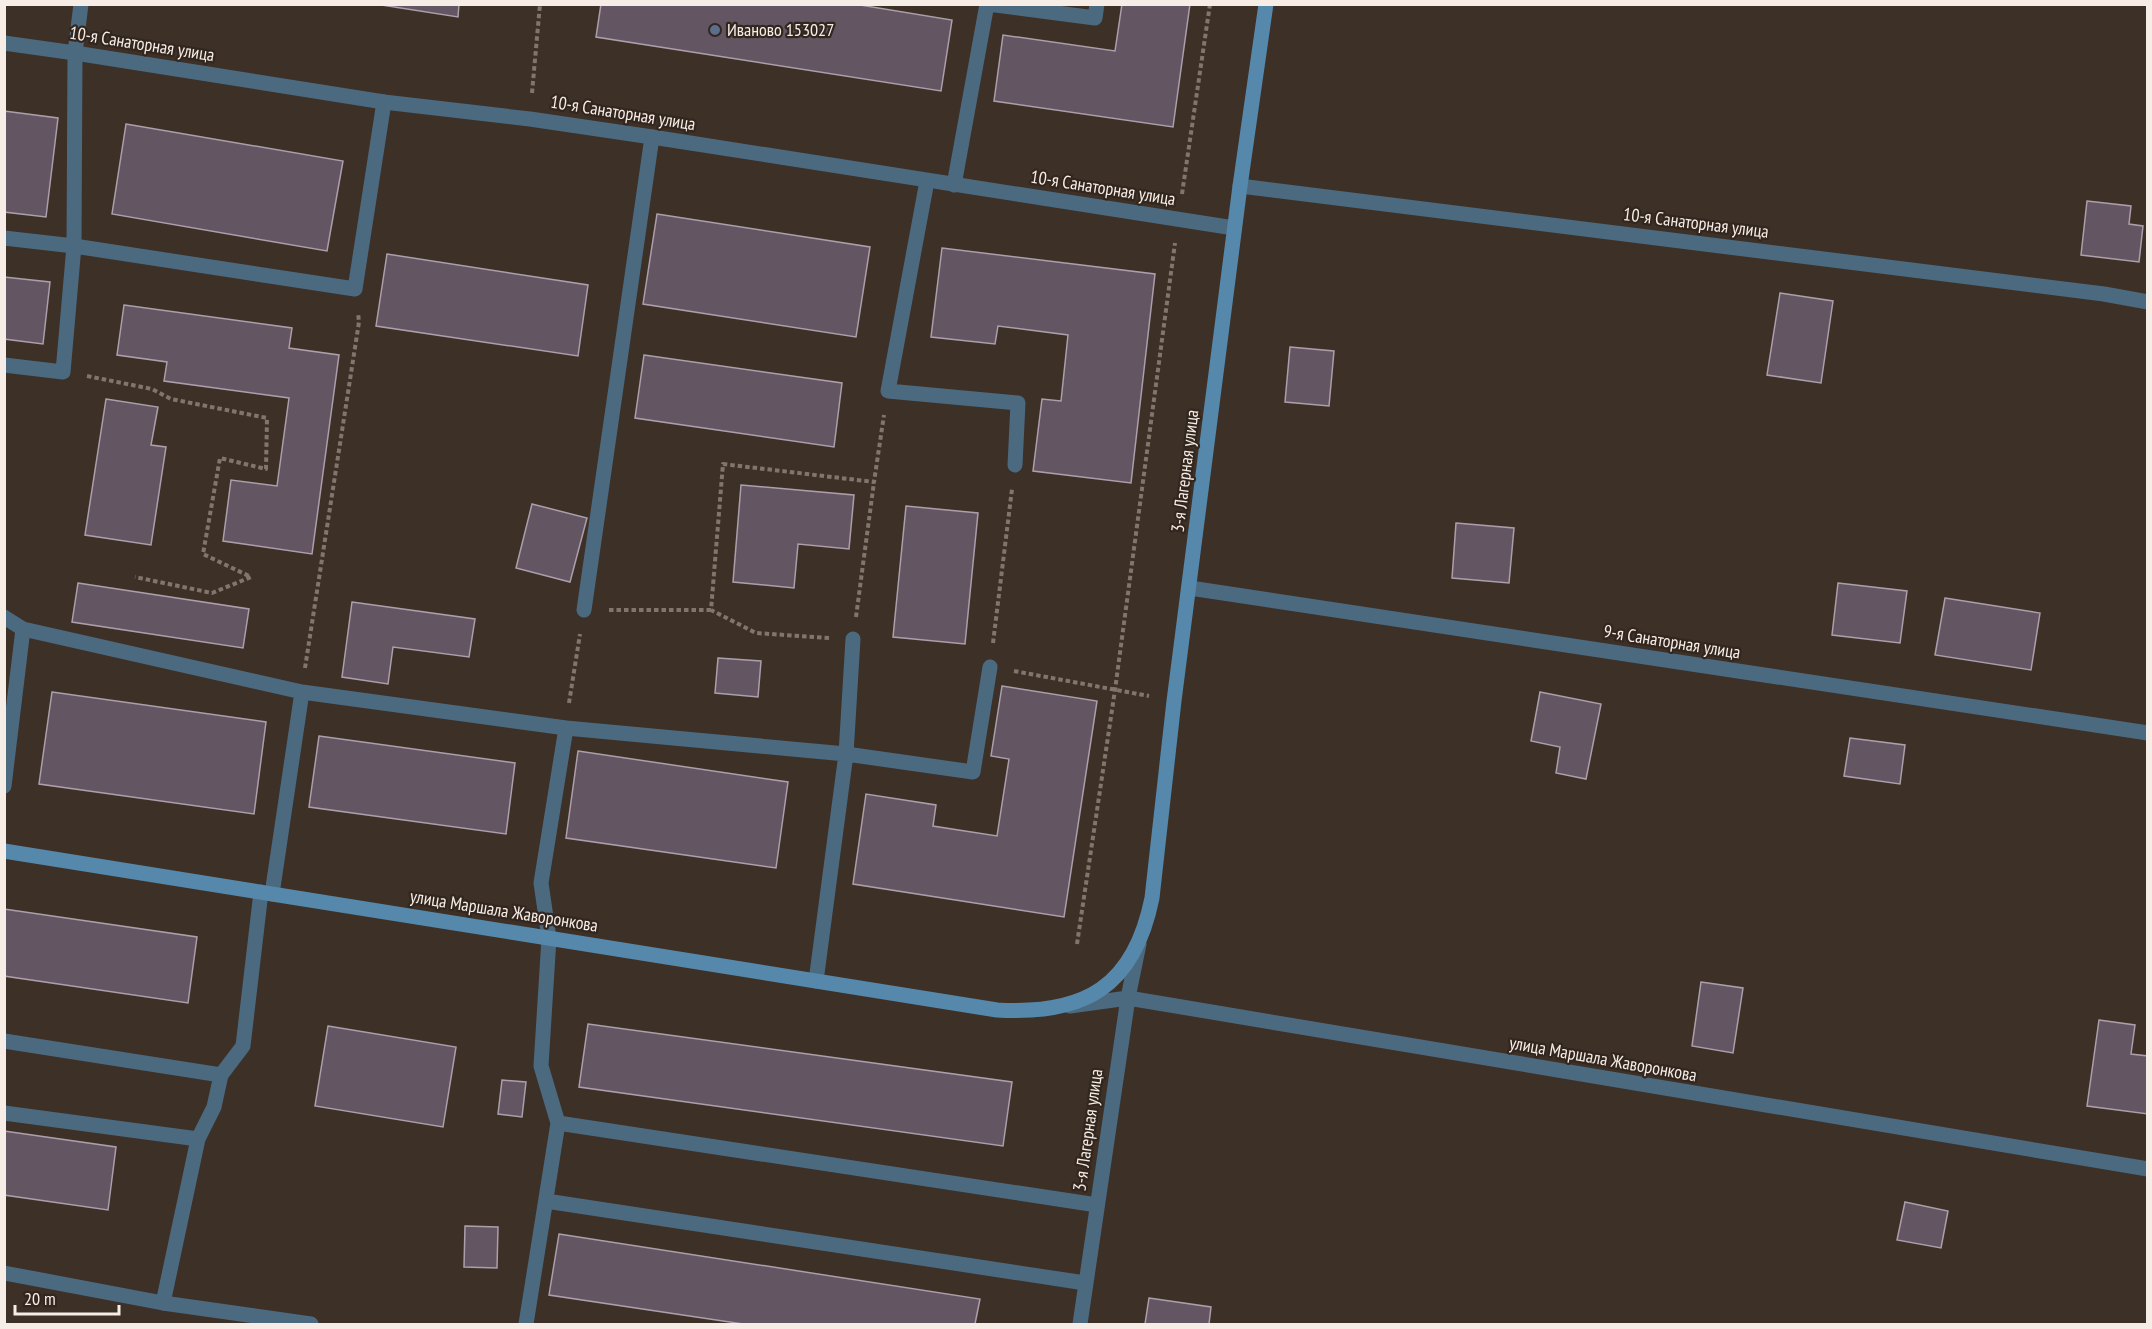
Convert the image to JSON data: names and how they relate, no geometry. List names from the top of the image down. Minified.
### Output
{"streets":{"main road":["3-я Лагерная улица","улица Маршала Жаворонкова"],"street":["10-я Санаторная улица","9-я Санаторная улица"]},"crossings":[["10-я Санаторная улица","3-я Лагерная улица"],["3-я Лагерная улица","9-я Санаторная улица"],["3-я Лагерная улица","улица Маршала Жаворонкова"]],"places":["Иваново 153027"],"scale_bar":"20 m"}
